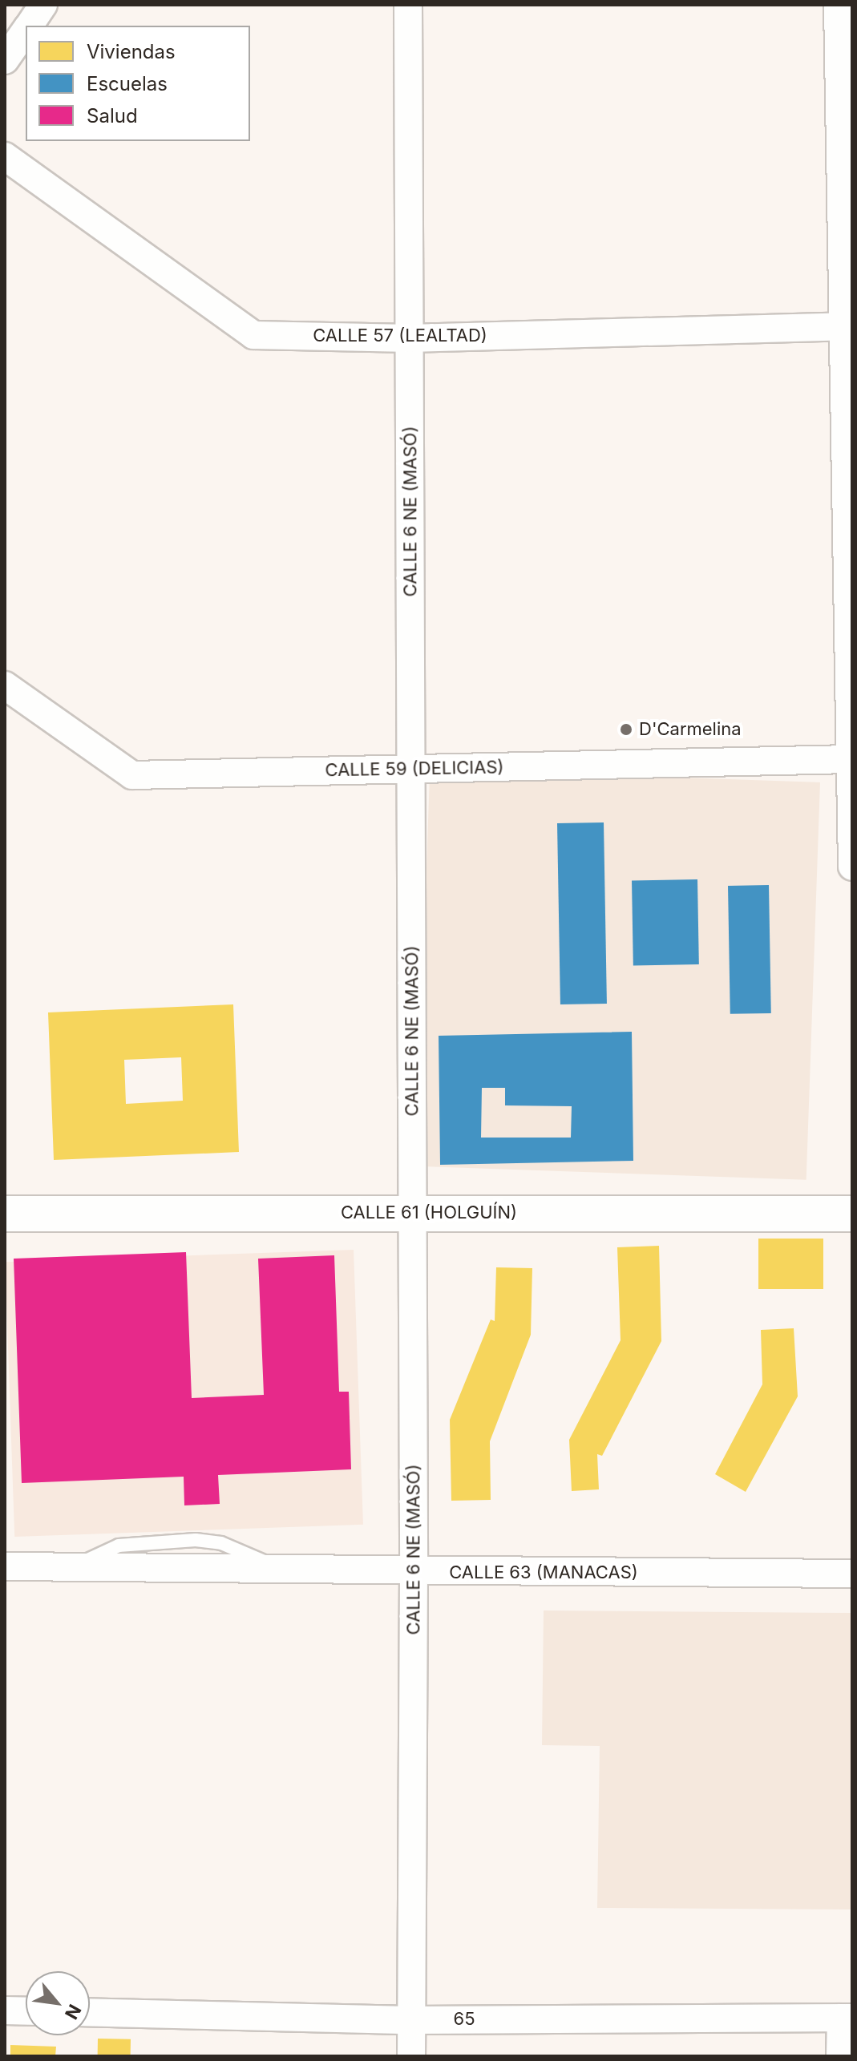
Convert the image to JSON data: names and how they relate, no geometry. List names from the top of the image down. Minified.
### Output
{"streets":{"street":["CALLE 57 (LEALTAD)","CALLE 6 NE (MASÓ)","CALLE 59 (DELICIAS)","CALLE 61 (HOLGUÍN)","CALLE 63 (MANACAS)","65"]},"crossings":[["CALLE 57 (LEALTAD)","CALLE 6 NE (MASÓ)"],["CALLE 6 NE (MASÓ)","CALLE 59 (DELICIAS)"],["CALLE 6 NE (MASÓ)","CALLE 61 (HOLGUÍN)"],["CALLE 6 NE (MASÓ)","CALLE 63 (MANACAS)"],["CALLE 6 NE (MASÓ)","65"]],"places":["D'Carmelina"],"legend":["Viviendas","Escuelas","Salud"],"north":"bottom right"}
